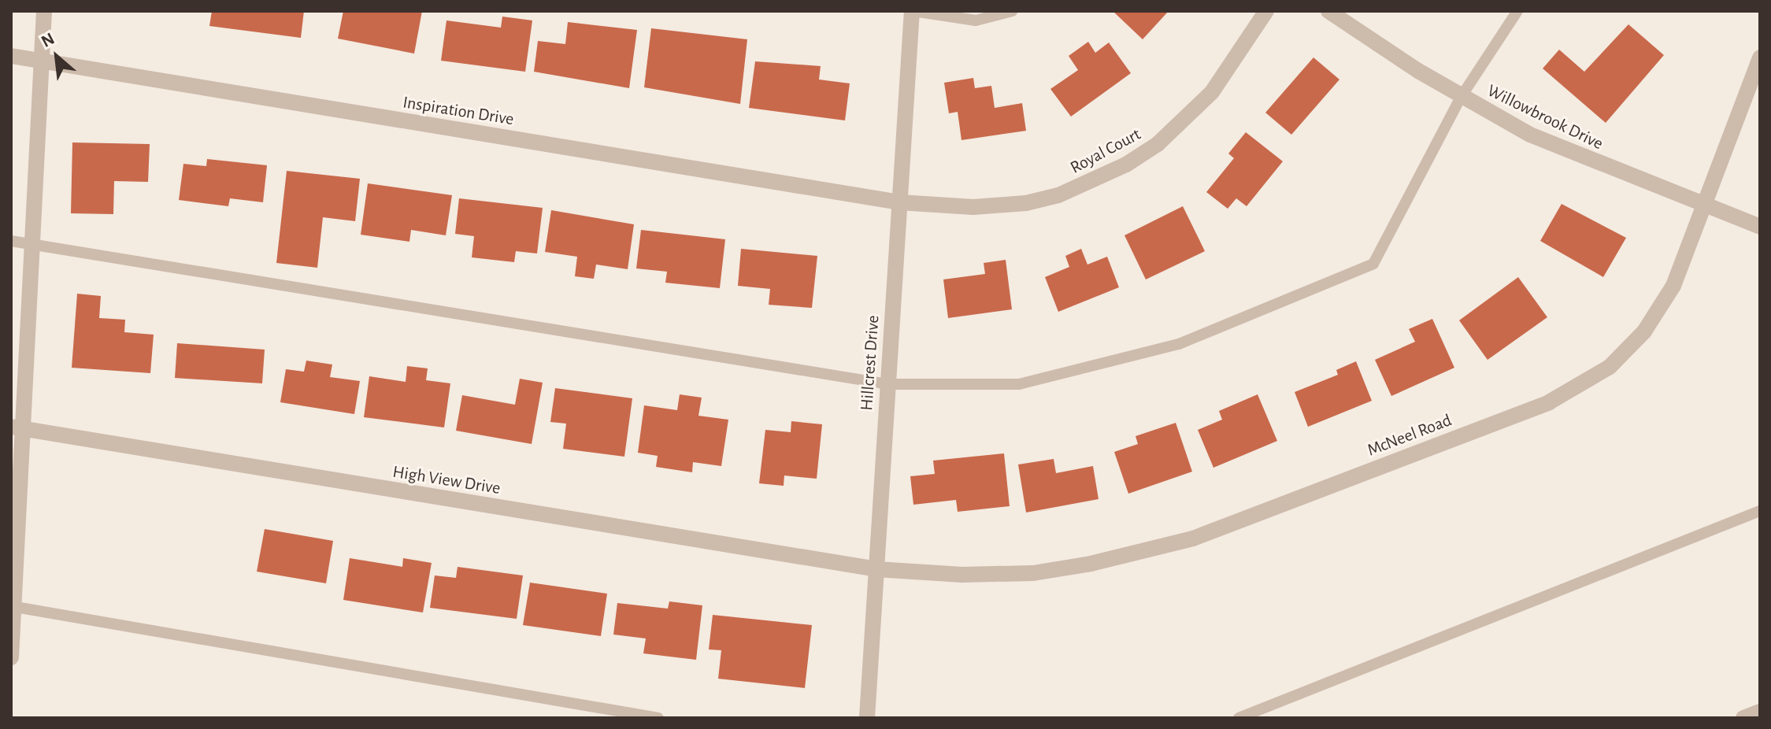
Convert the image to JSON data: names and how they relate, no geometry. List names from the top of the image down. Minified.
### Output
{"streets":{"street":["Inspiration Drive","Willowbrook Drive","Royal Court","Hillcrest Drive","McNeel Road","High View Drive"]},"crossings":[["Inspiration Drive","Royal Court"],["Inspiration Drive","Hillcrest Drive"],["Willowbrook Drive","McNeel Road"],["Royal Court","Hillcrest Drive"],["Hillcrest Drive","McNeel Road"],["Hillcrest Drive","High View Drive"],["McNeel Road","High View Drive"]],"north":"top left"}
